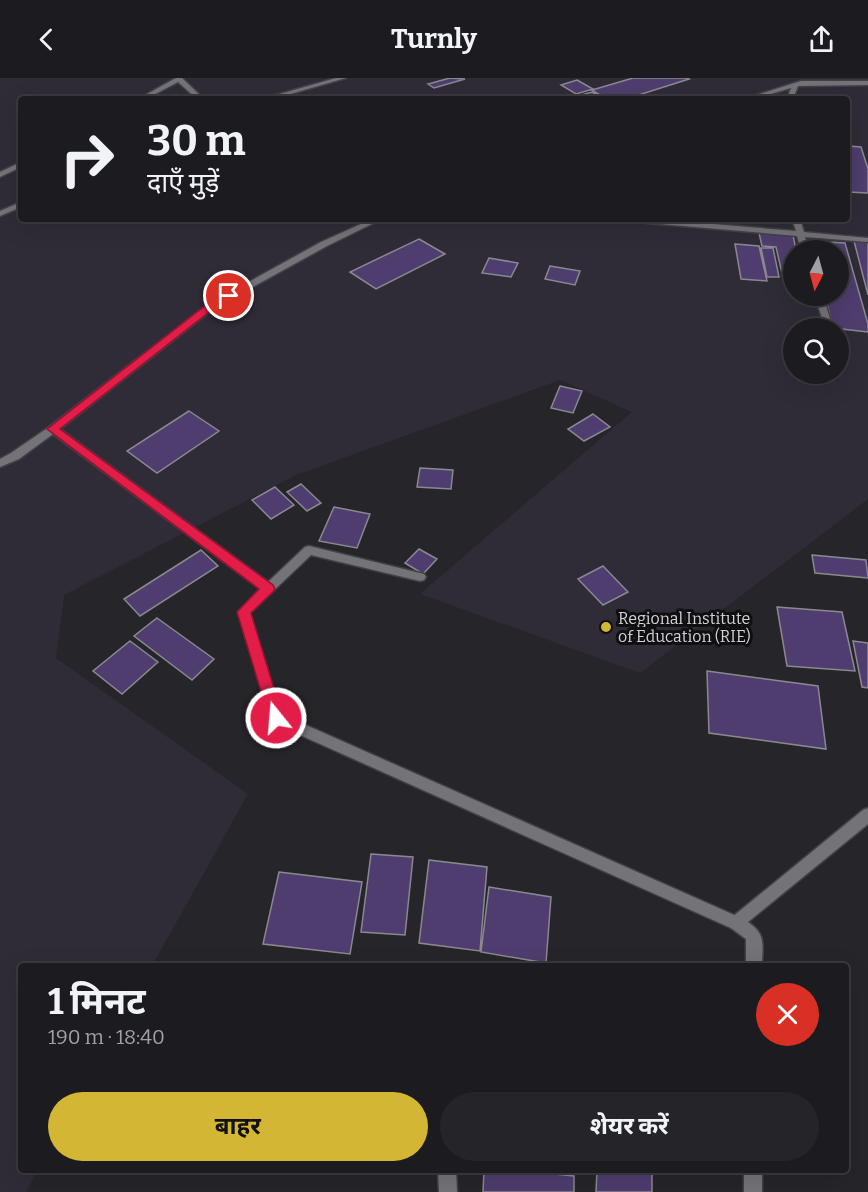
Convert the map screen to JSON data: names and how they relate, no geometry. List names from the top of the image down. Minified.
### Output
{"places":["Regional Institute of Education (RIE)"],"north":"bottom","page":{"header":"Turnly","turn":["30 m","दाएँ मुड़ें"],"heading":["1 मिनट","190 m · 18:40"],"buttons":["बाहर","शेयर करें"]}}
